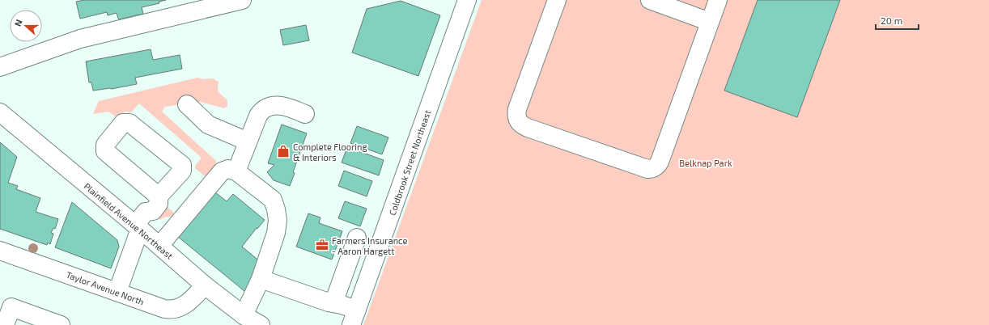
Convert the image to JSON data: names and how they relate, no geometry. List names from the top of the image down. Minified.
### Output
{"streets":{"street":["Coldbrook Street Northeast","Plainfield Avenue Northeast","Taylor Avenue North"]},"crossings":[["Plainfield Avenue Northeast","Taylor Avenue North"]],"parks":["Belknap Park"],"places":{"shop":["Complete Flooring & Interiors"],"office":["Farmers Insurance - Aaron Hargett"]},"scale_bar":"20 m","north":"left"}
